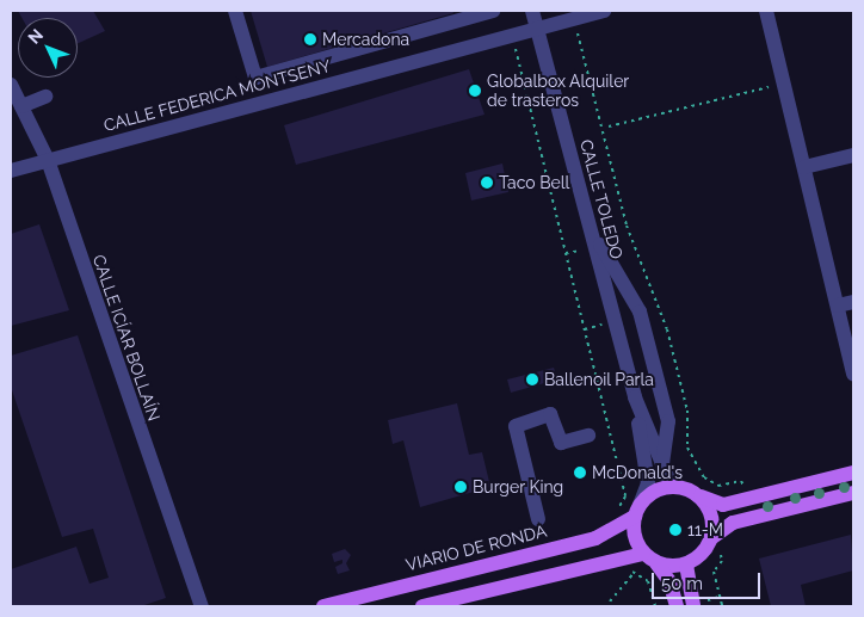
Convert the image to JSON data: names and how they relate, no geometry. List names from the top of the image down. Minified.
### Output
{"streets":{"main road":["VIARIO DE RONDA"],"street":["CALLE FEDERICA MONTSENY","CALLE TOLEDO","CALLE ICÍAR BOLLAÍN"]},"crossings":[["CALLE FEDERICA MONTSENY","CALLE TOLEDO"],["CALLE FEDERICA MONTSENY","CALLE ICÍAR BOLLAÍN"],["CALLE TOLEDO","VIARIO DE RONDA"]],"places":["Mercadona","Globalbox Alquiler de trasteros","Taco Bell","Ballenoil Parla","McDonald's","Burger King","11-M"],"scale_bar":"50 m","north":"top left"}
